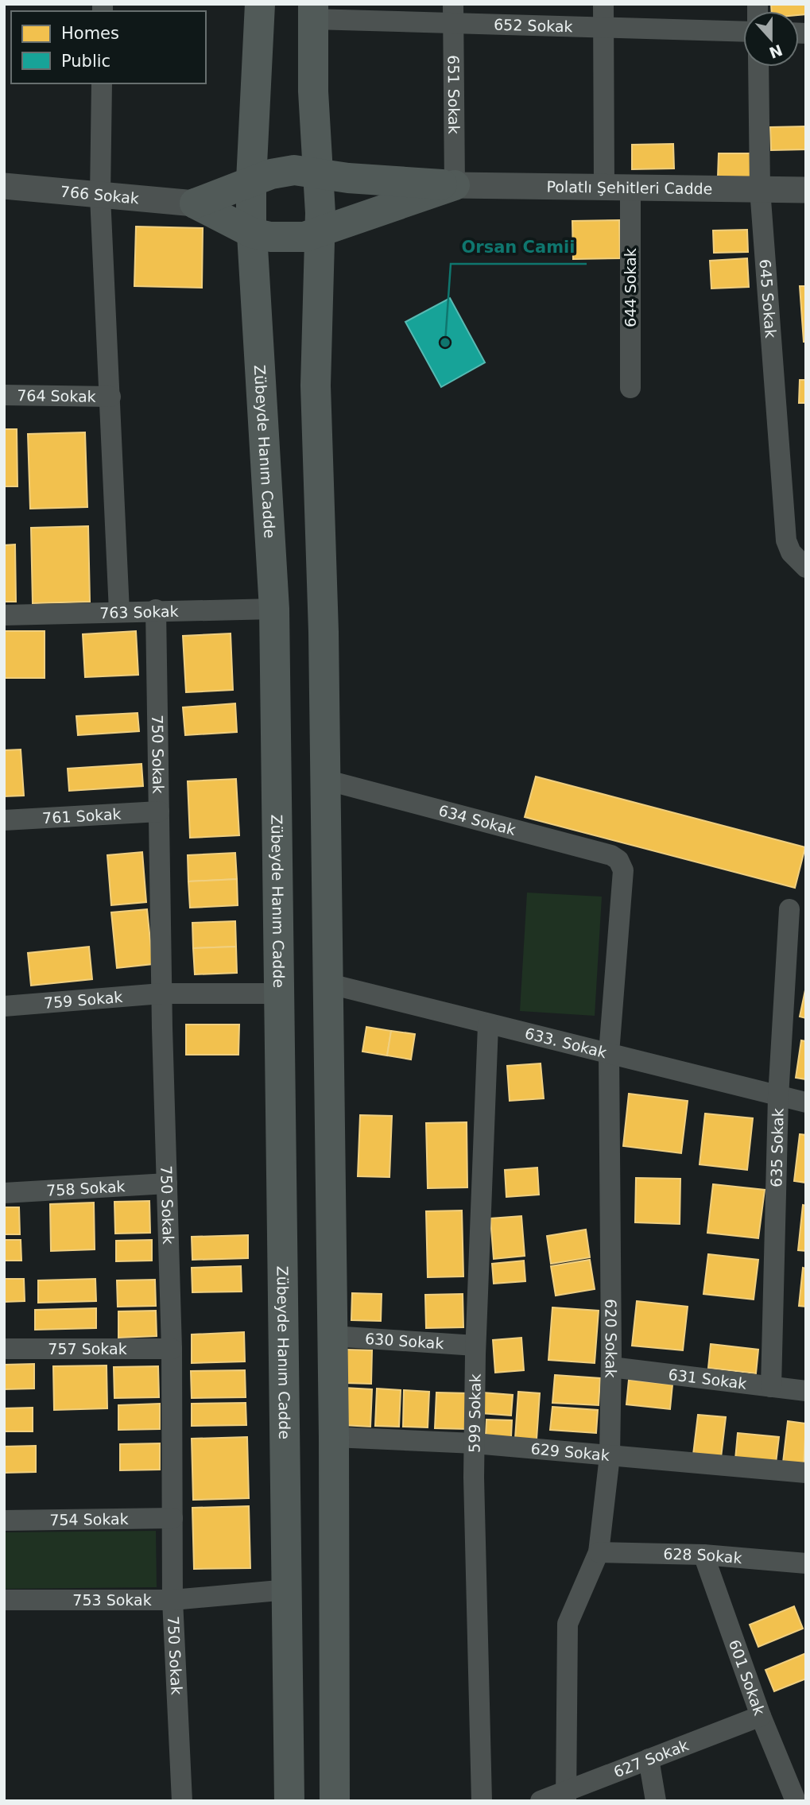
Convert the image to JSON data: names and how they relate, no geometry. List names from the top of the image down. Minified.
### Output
{"streets":{"highway":["Zübeyde Hanım Cadde"],"street":["652 Sokak","651 Sokak","Polatlı Şehitleri Cadde","766 Sokak","644 Sokak","645 Sokak","764 Sokak","763 Sokak","750 Sokak","761 Sokak","634 Sokak","759 Sokak","633. Sokak","635 Sokak","758 Sokak","620 Sokak","630 Sokak","757 Sokak","631 Sokak","599 Sokak","629 Sokak","754 Sokak","628 Sokak","753 Sokak","601 Sokak","627 Sokak"]},"crossings":[["652 Sokak","651 Sokak"],["651 Sokak","Polatlı Şehitleri Cadde"],["Polatlı Şehitleri Cadde","644 Sokak"],["Polatlı Şehitleri Cadde","645 Sokak"],["Zübeyde Hanım Cadde","763 Sokak"],["Zübeyde Hanım Cadde","759 Sokak"],["Zübeyde Hanım Cadde","753 Sokak"],["763 Sokak","750 Sokak"],["750 Sokak","761 Sokak"],["750 Sokak","759 Sokak"],["750 Sokak","758 Sokak"],["750 Sokak","757 Sokak"],["750 Sokak","754 Sokak"],["750 Sokak","753 Sokak"],["634 Sokak","620 Sokak"],["633. Sokak","635 Sokak"],["633. Sokak","620 Sokak"],["633. Sokak","599 Sokak"],["635 Sokak","631 Sokak"],["620 Sokak","631 Sokak"],["620 Sokak","629 Sokak"],["620 Sokak","628 Sokak"],["620 Sokak","627 Sokak"],["630 Sokak","599 Sokak"],["599 Sokak","629 Sokak"],["628 Sokak","601 Sokak"],["601 Sokak","627 Sokak"]],"places":["Orsan Camii"],"legend":["Homes","Public"],"north":"bottom"}
